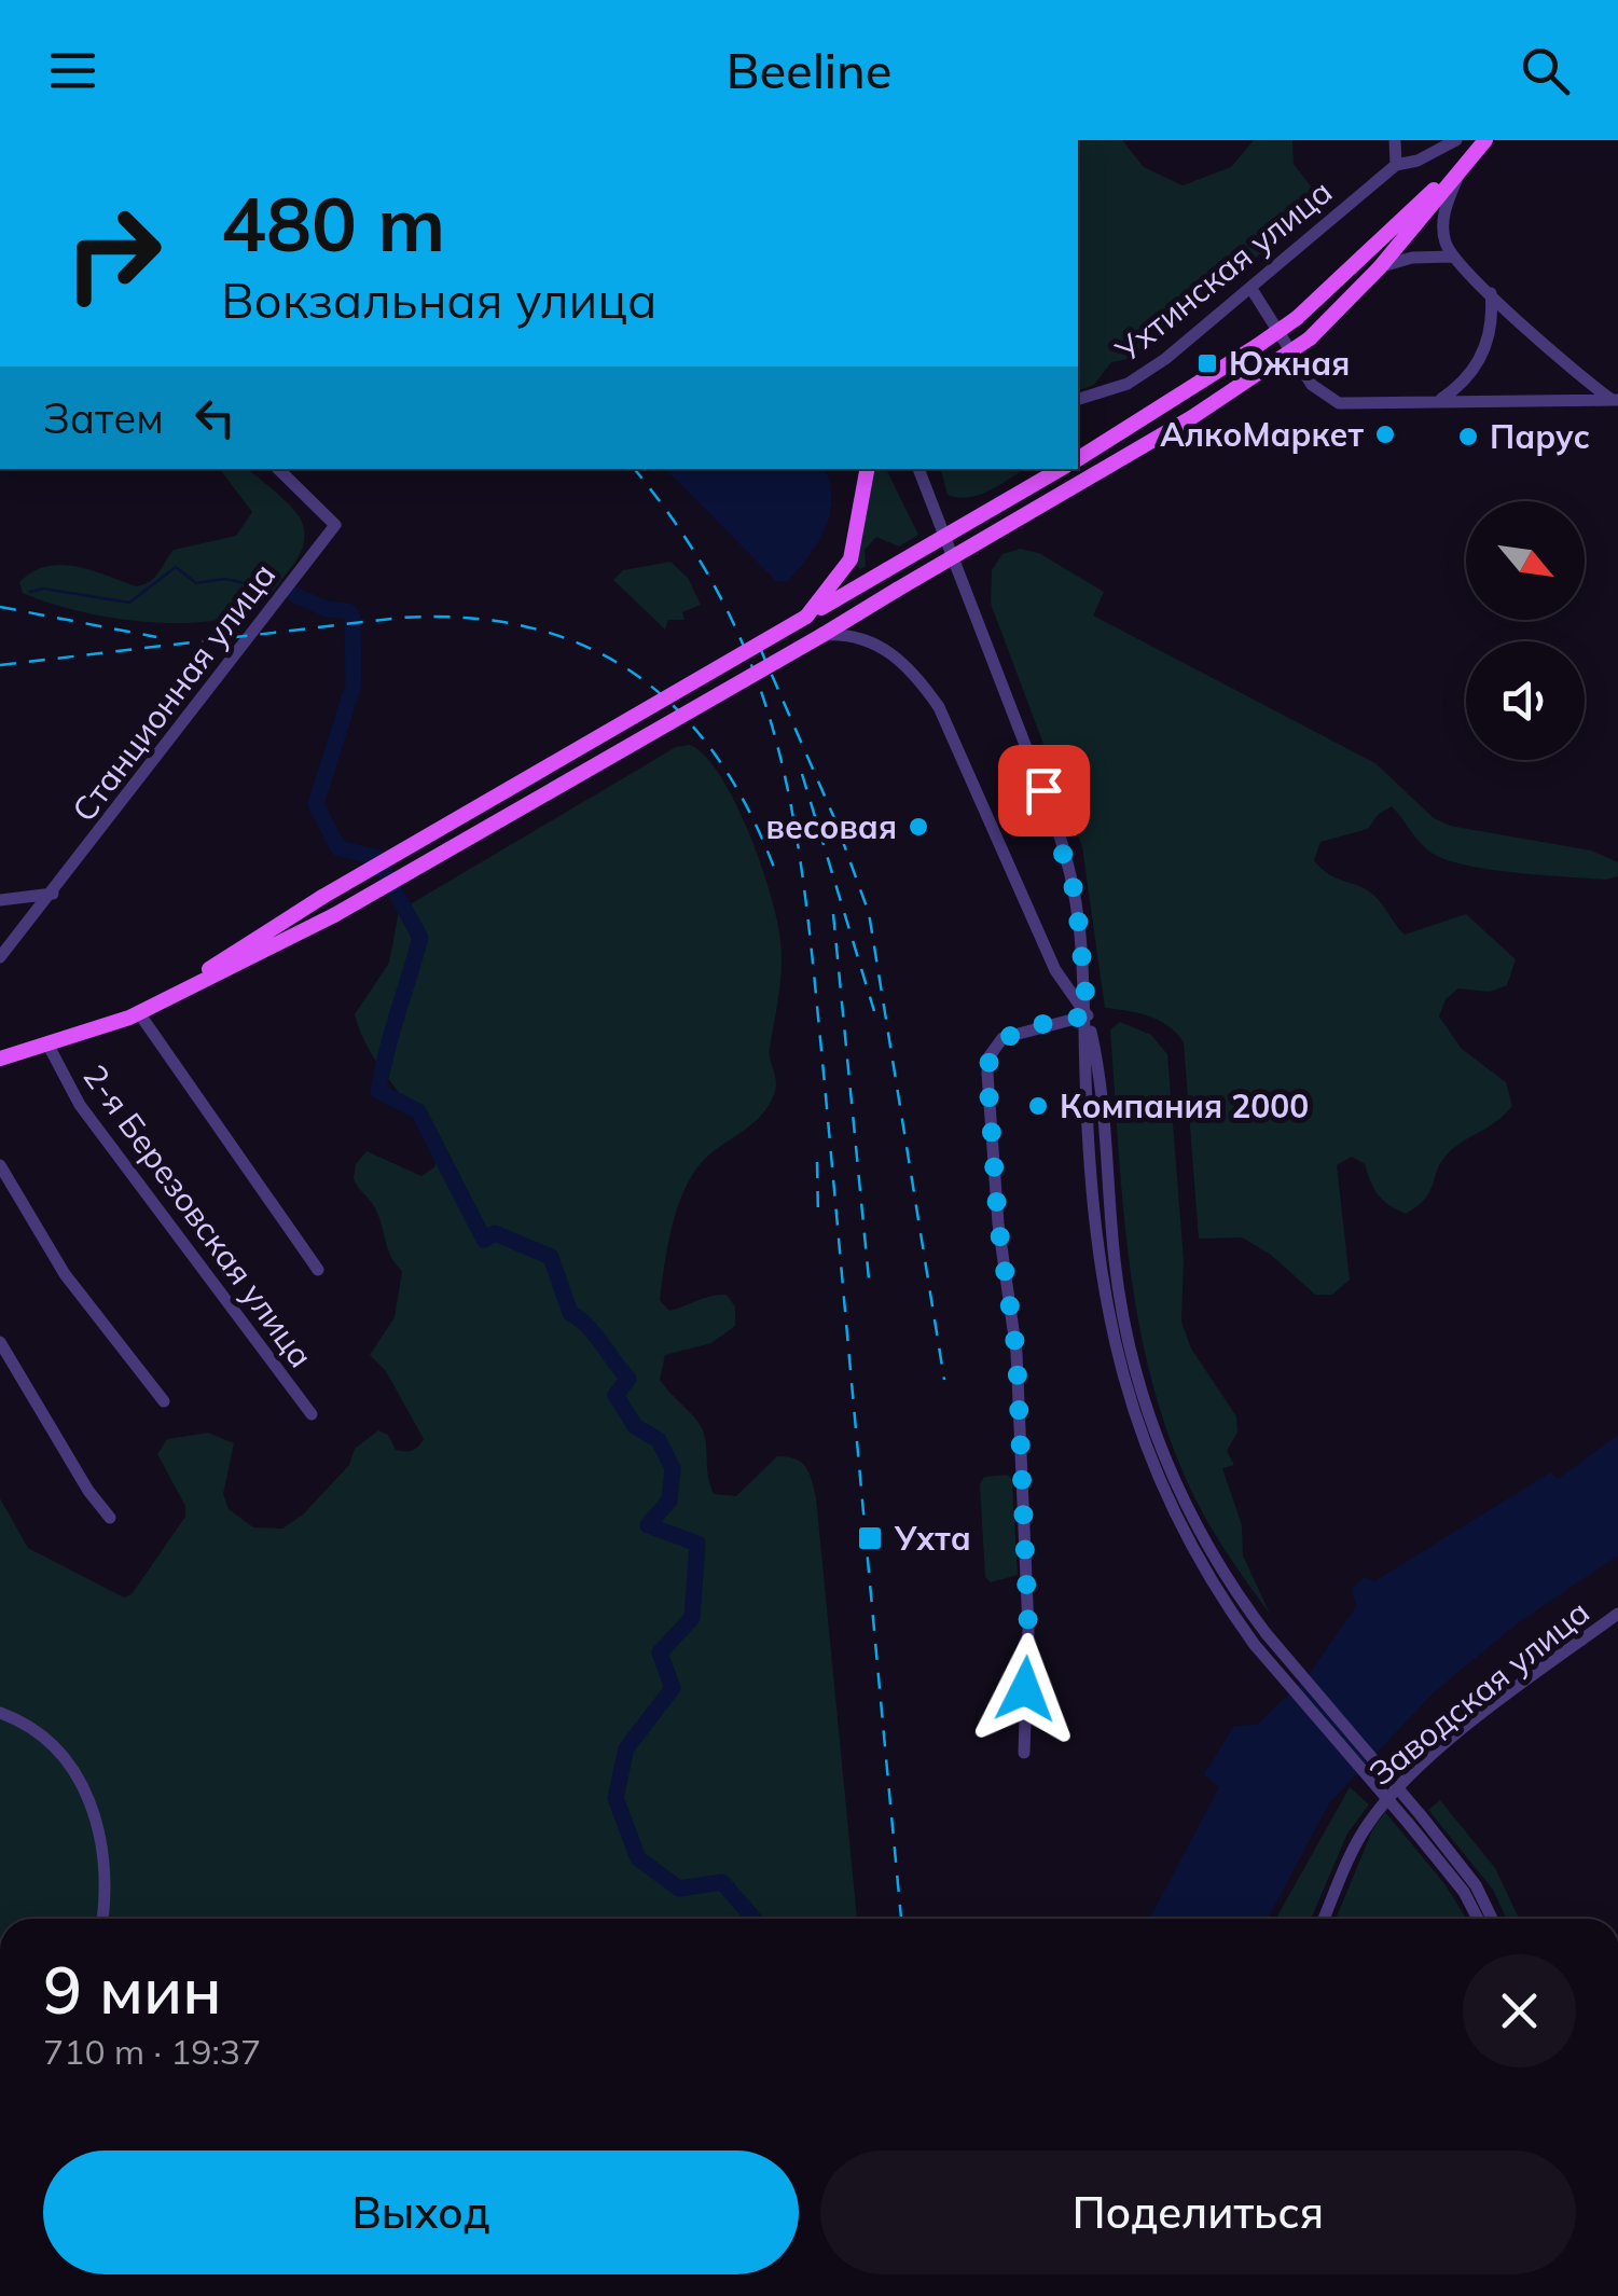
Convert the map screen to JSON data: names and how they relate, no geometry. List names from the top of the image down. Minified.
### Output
{"streets":{"street":["Ухтинская улица","Станционная улица","2-я Березовская улица","Заводская улица"]},"places":{"transit":["Южная","Ухта"],"other":["АлкоМаркет","Парус","весовая","Компания 2000"]},"north":"bottom right","page":{"header":"Beeline","turn":["480 m","Вокзальная улица"],"then":"Затем","heading":["9 мин","710 m · 19:37"],"buttons":["Выход","Поделиться"]}}
